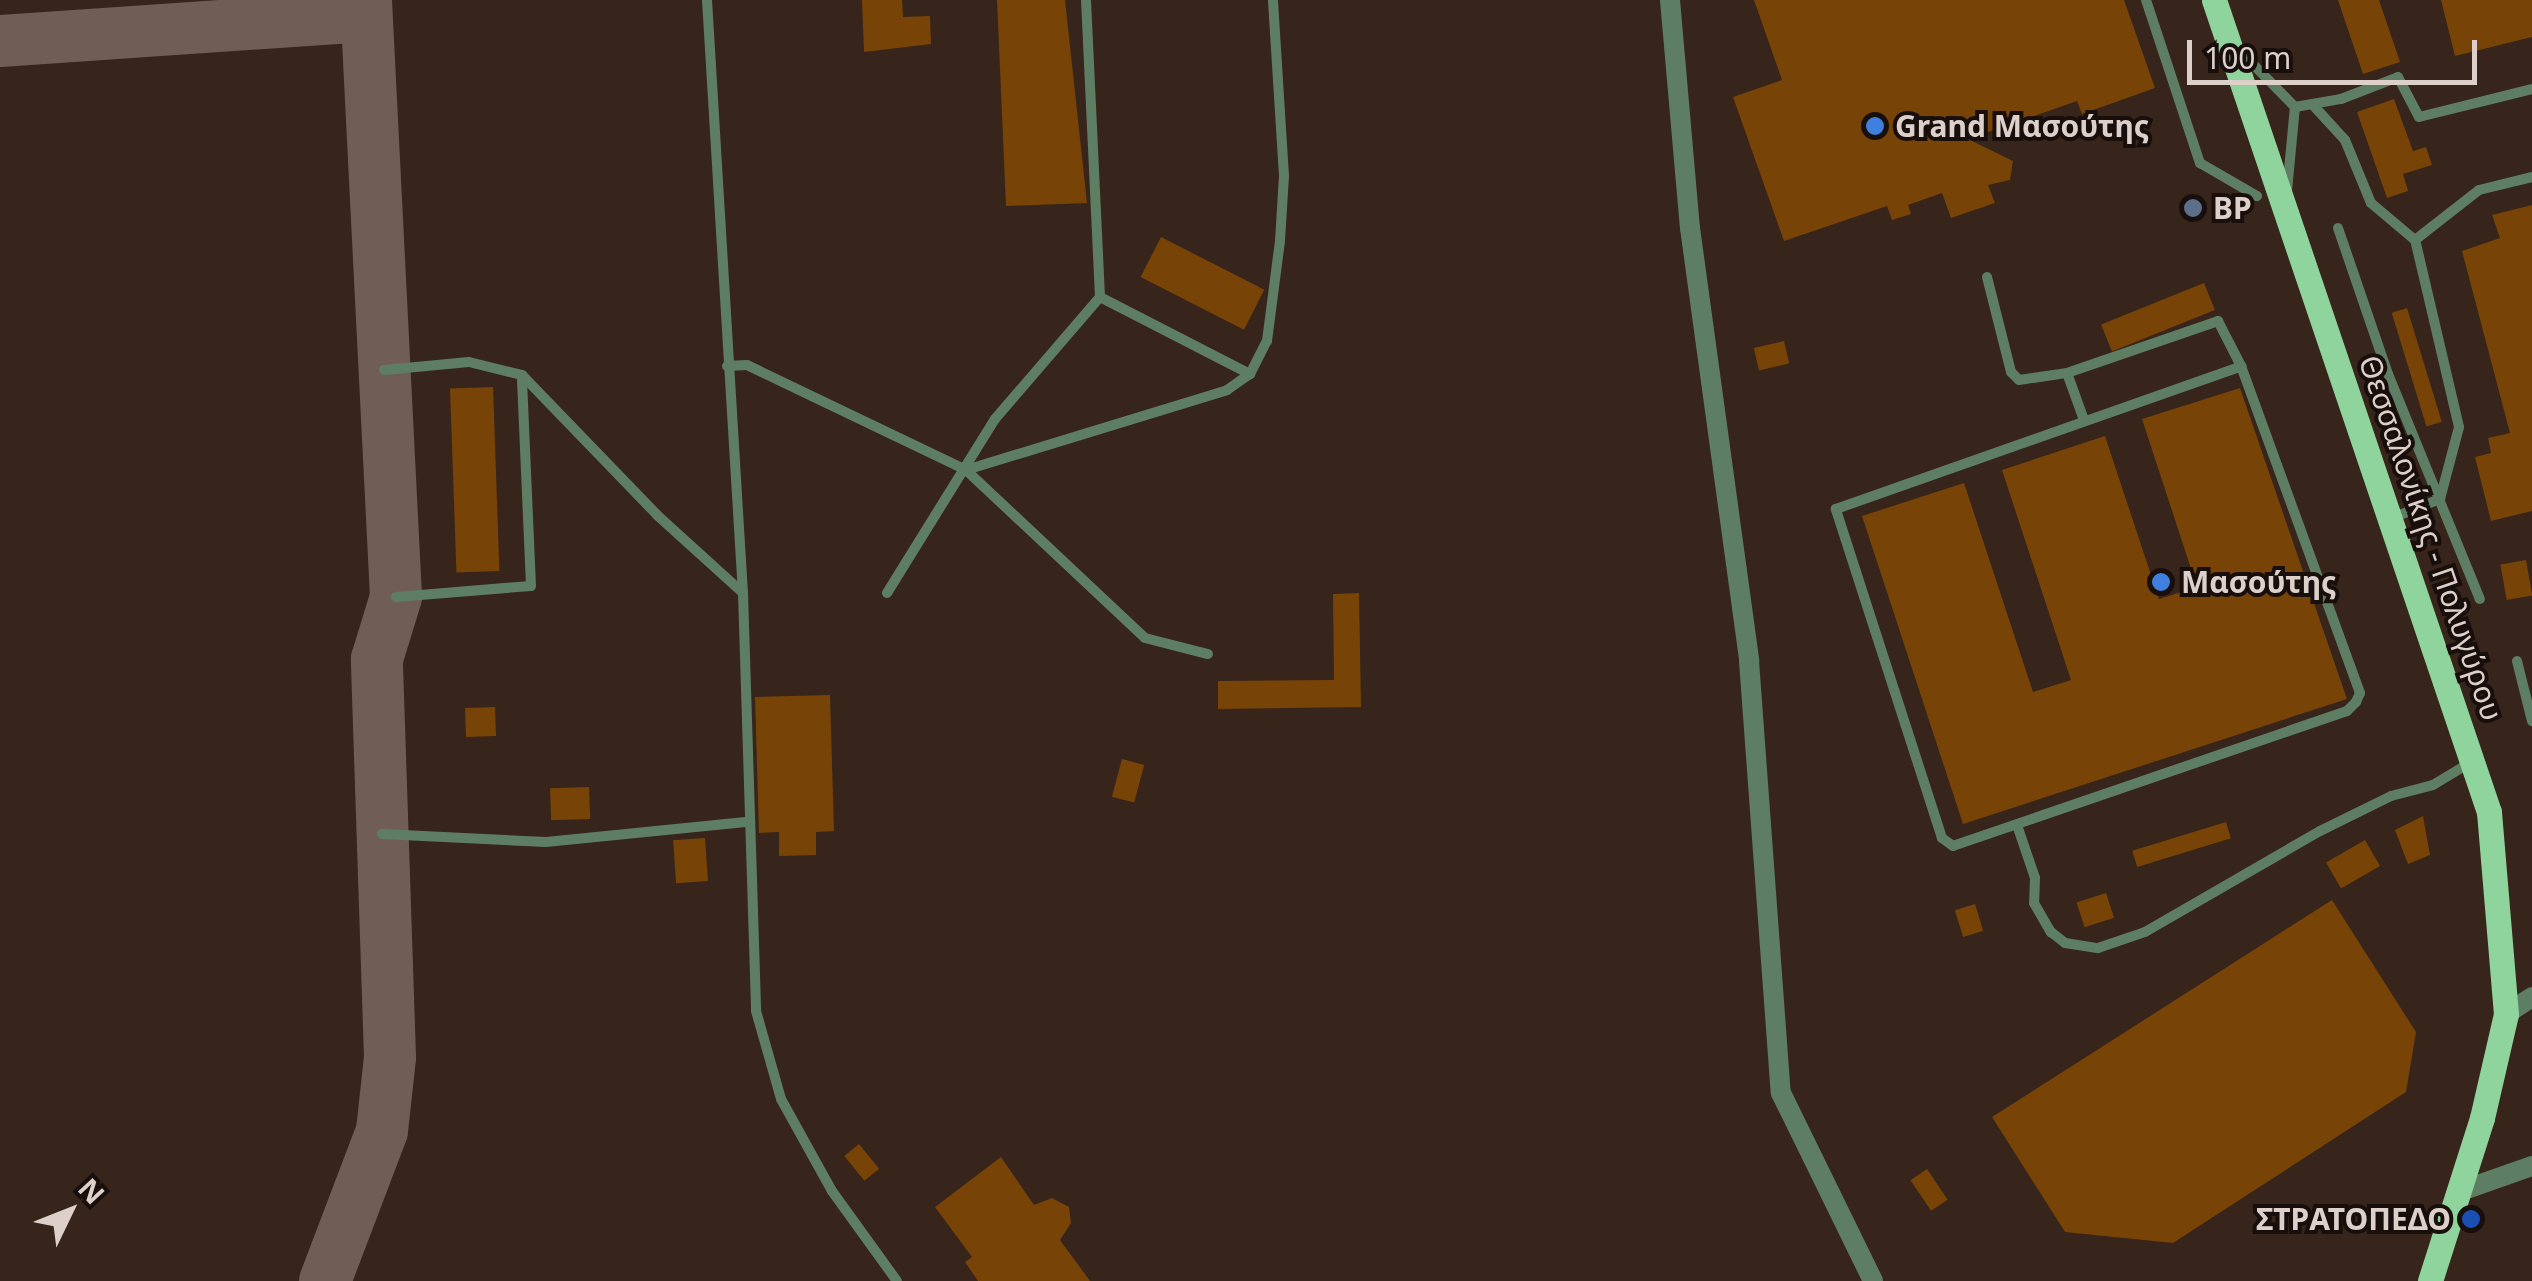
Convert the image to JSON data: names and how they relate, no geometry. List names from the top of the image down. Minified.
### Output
{"streets":{"main road":["Θεσσαλονίκης - Πολυγύρου"]},"places":["Grand Μασούτης","BP","Μασούτης","ΣΤΡΑΤΟΠΕΔΟ"],"scale_bar":"100 m","north":"top right"}
